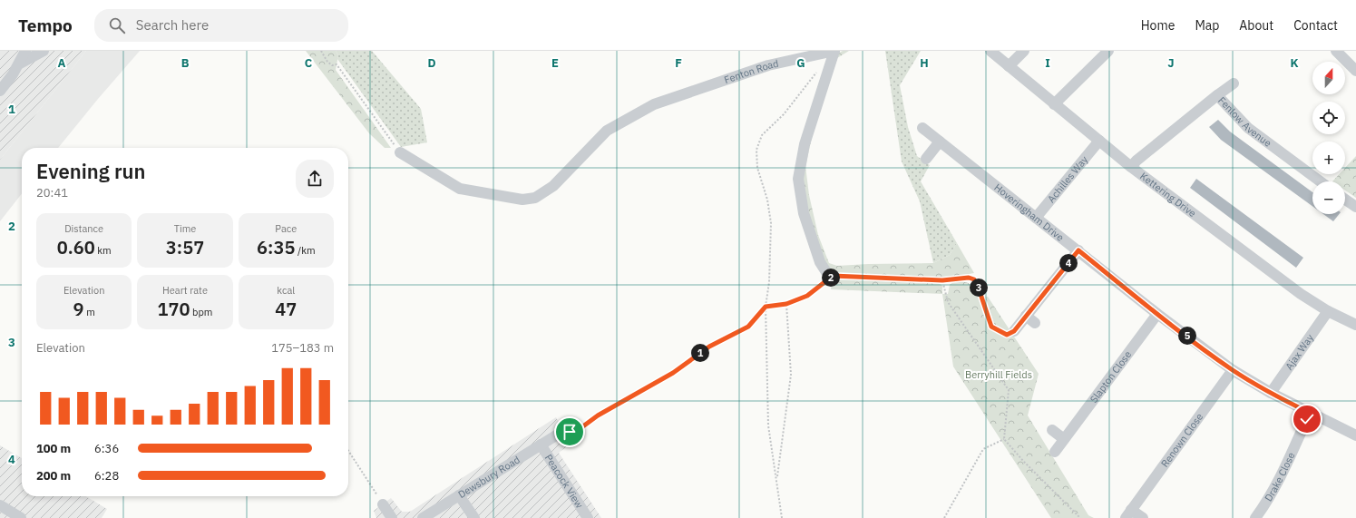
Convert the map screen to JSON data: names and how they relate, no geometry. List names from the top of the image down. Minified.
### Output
{"streets":{"street":["Fenton Road","Fenlow Avenue","Achilles Way","Kettering Drive","Hoveringham Drive","Ajax Way","Slapton Close","Renown Close","Drake Close","Dewsbury Road","Peacock View"]},"crossings":[["Fenlow Avenue","Kettering Drive"],["Achilles Way","Kettering Drive"],["Achilles Way","Hoveringham Drive"],["Kettering Drive","Ajax Way"],["Hoveringham Drive","Ajax Way"],["Hoveringham Drive","Slapton Close"],["Hoveringham Drive","Renown Close"],["Hoveringham Drive","Drake Close"],["Dewsbury Road","Peacock View"]],"parks":["Berryhill Fields"],"north":"top","page":{"header":"Tempo","search":"Search here","nav":["Home","Map","About","Contact"],"map_buttons":["+","−"],"heading":["Evening run","20:41"],"stats":[["Distance","0.60 km"],["Time","3:57"],["Pace","6:35 /km"],["Elevation","9 m"],["Heart rate","170 bpm"],["kcal","47"]],"pins":["4","2","3","5","1"],"chart":["Elevation","175–183 m"],"list":[{"name":"100 m","note":"6:36"},{"name":"200 m","note":"6:28"}]},"grid":{"columns":["A","B","C","D","E","F","G","H","I","J","K"],"rows":["1","2","3","4"]}}
